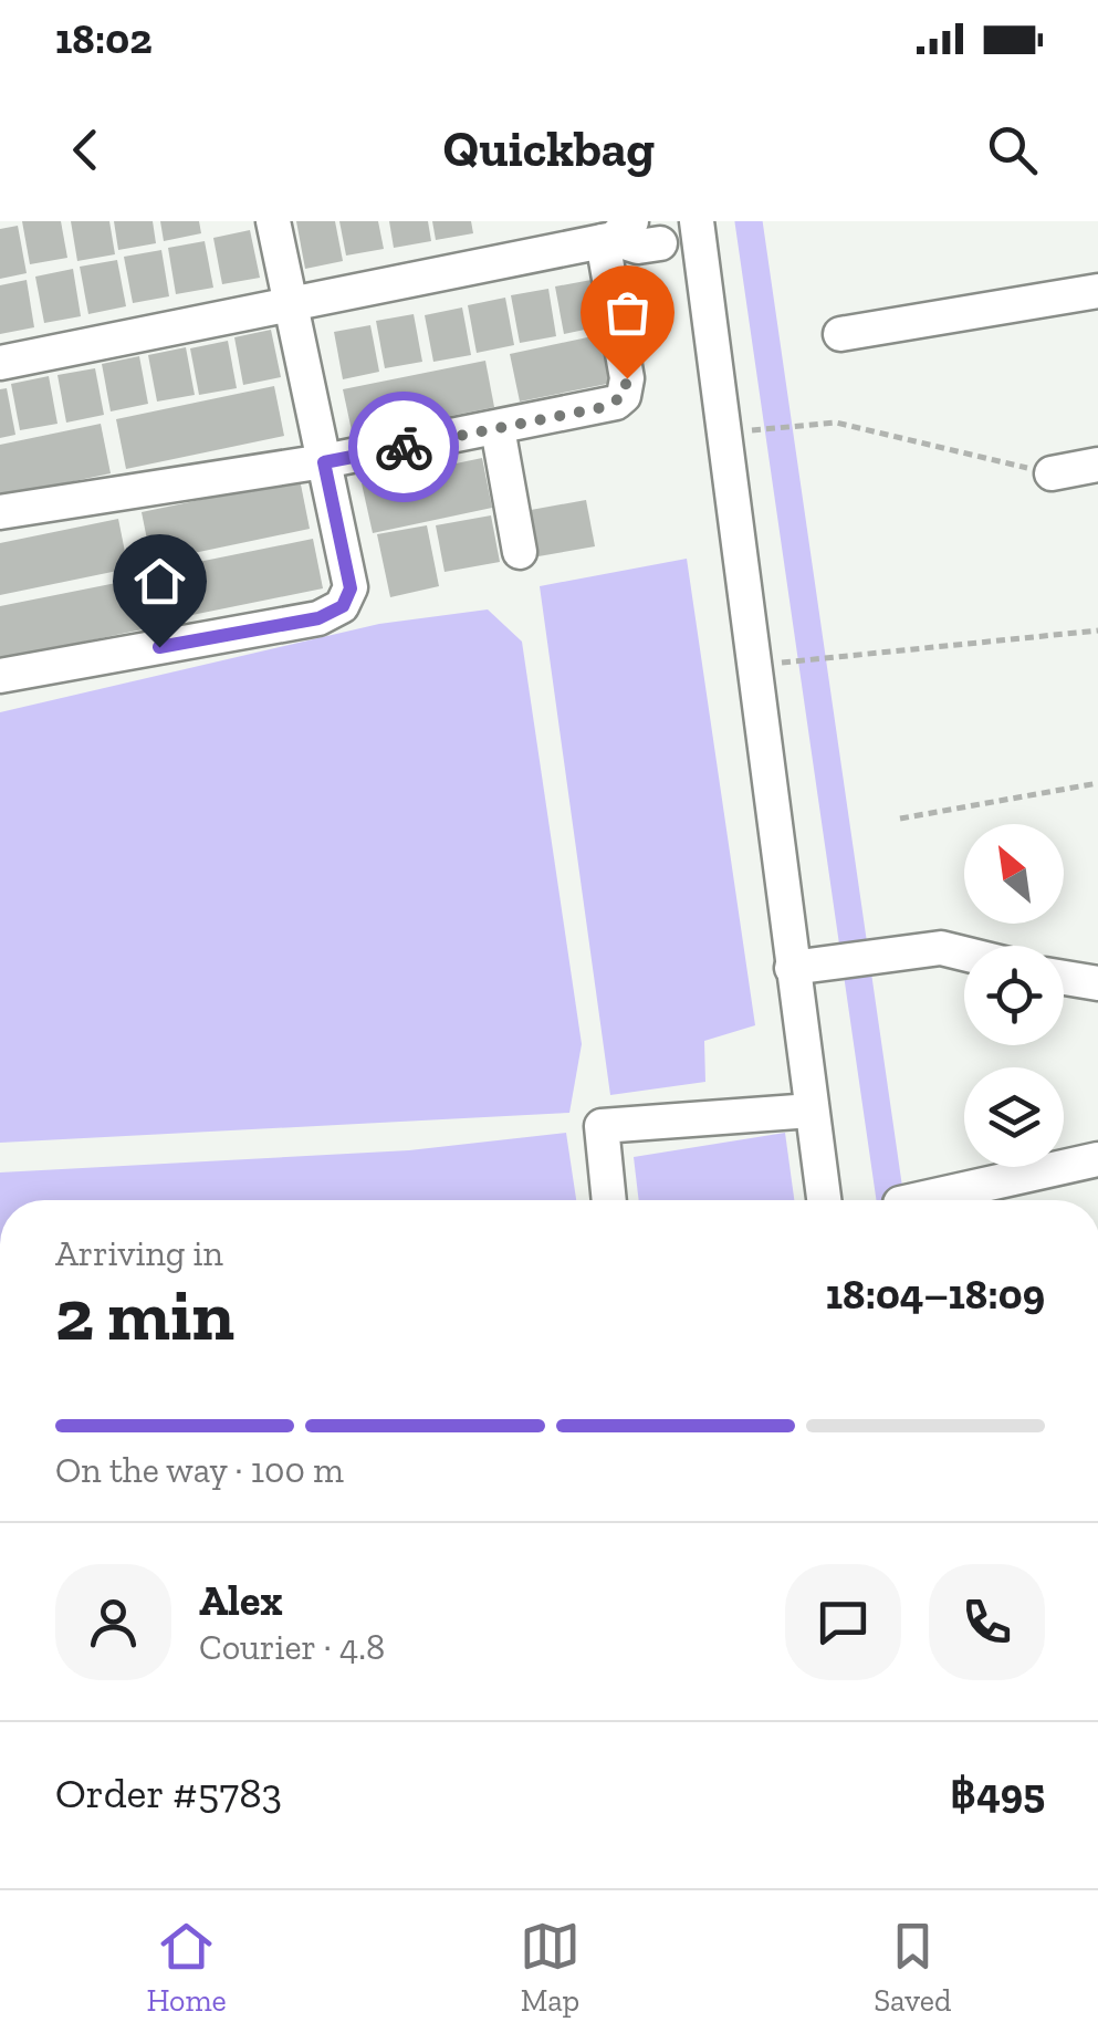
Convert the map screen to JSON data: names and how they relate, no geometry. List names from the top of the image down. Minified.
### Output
{"north":"top left","page":{"status":"18:02","header":"Quickbag","heading":["2 min","Arriving in","18:04–18:09"],"panel":["Alex","Courier · 4.8","Order #5783","฿495"],"bar":"On the way · 100 m","tabs":["Home","Map","Saved"]}}
